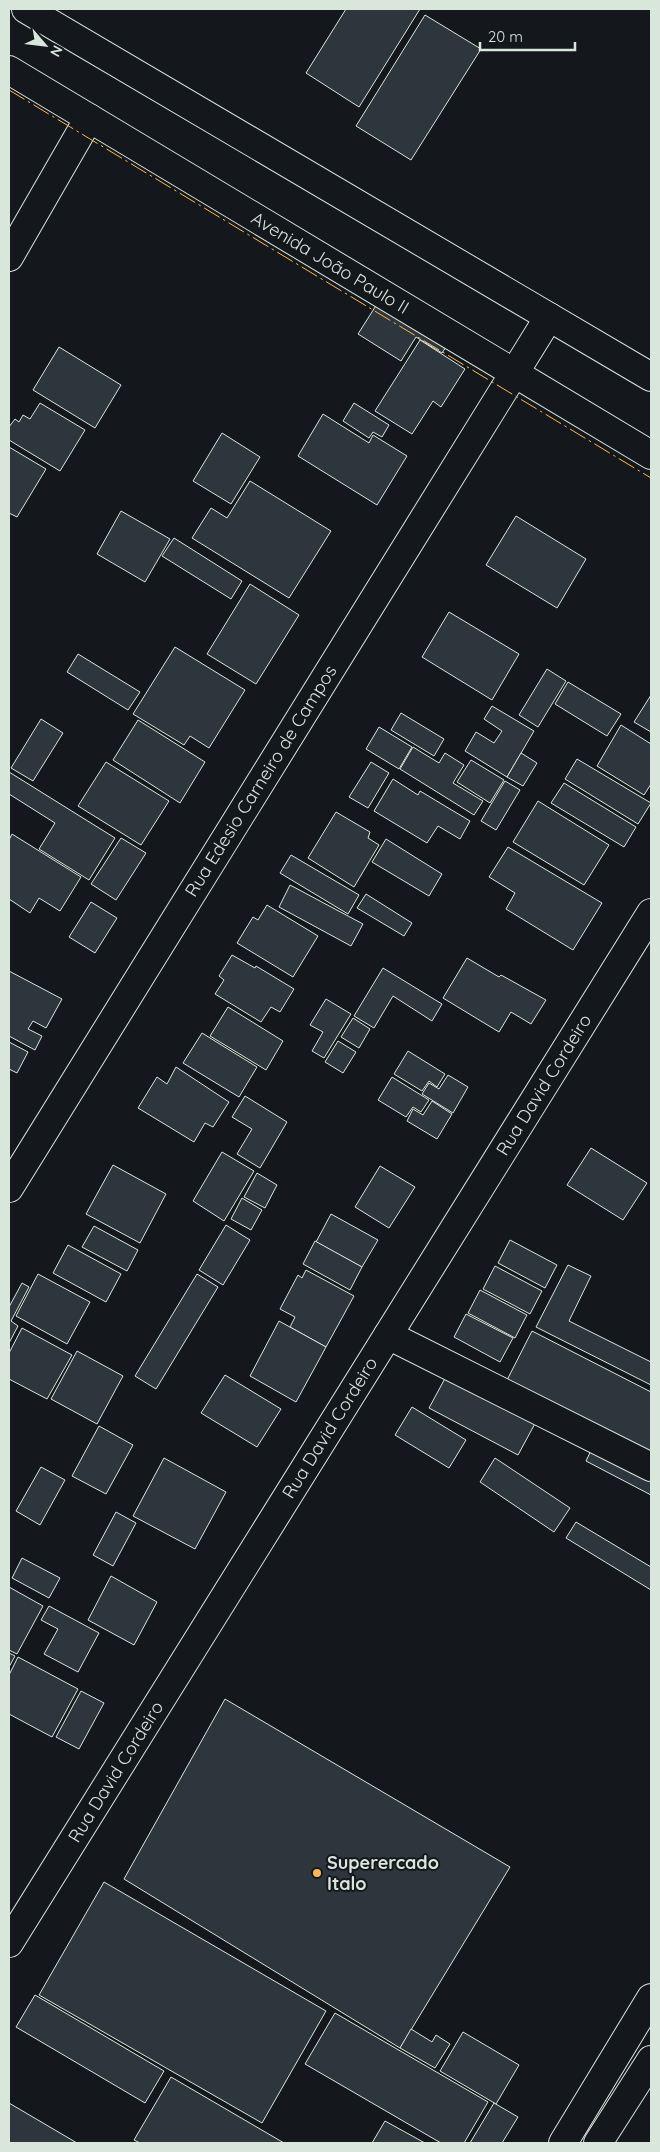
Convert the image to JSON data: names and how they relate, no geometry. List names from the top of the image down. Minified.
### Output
{"streets":{"street":["Avenida João Paulo II","Rua Edesio Carneiro de Campos","Rua David Cordeiro"]},"crossings":[["Avenida João Paulo II","Rua Edesio Carneiro de Campos"]],"places":["Superercado Italo"],"scale_bar":"20 m","north":"bottom right"}
